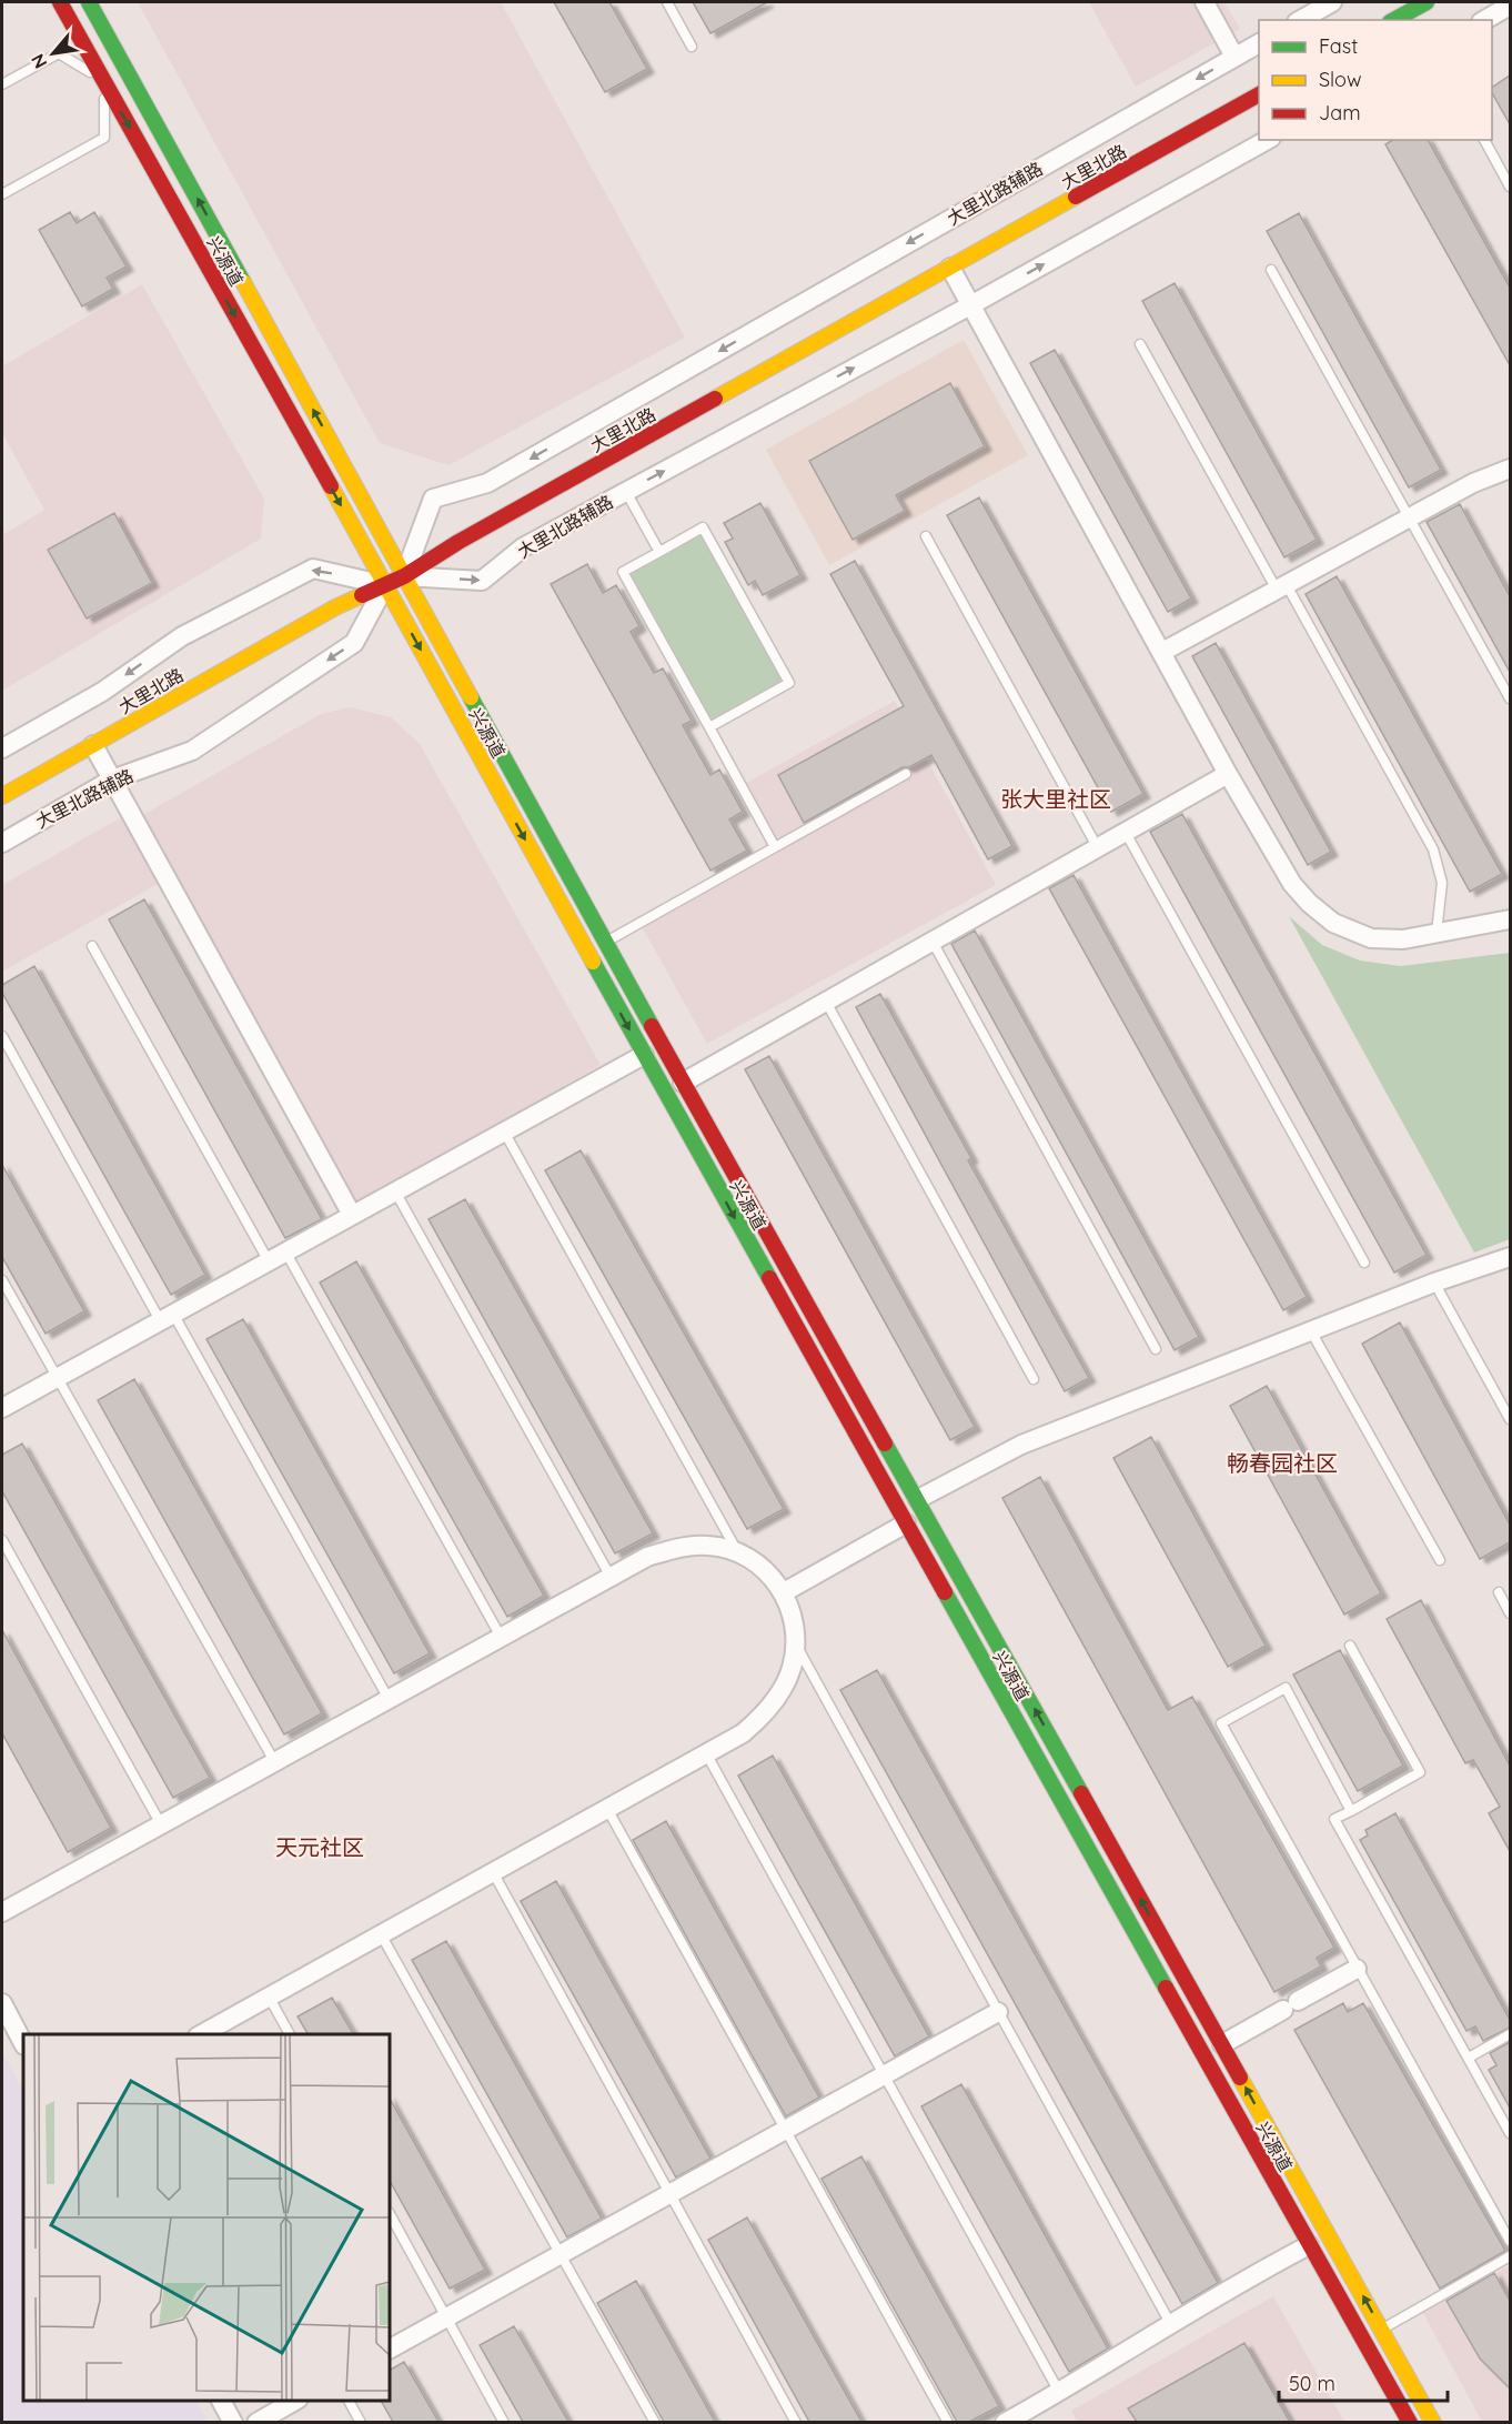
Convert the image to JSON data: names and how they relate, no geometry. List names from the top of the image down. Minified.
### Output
{"streets":{"main road":["大里北路","兴源道"],"street":["大里北路辅路"]},"crossings":[["大里北路","大里北路辅路"],["大里北路","兴源道"],["大里北路辅路","兴源道"]],"districts":["张大里社区","畅春园社区","天元社区"],"legend":["Fast","Slow","Jam"],"scale_bar":"50 m","north":"bottom left"}
